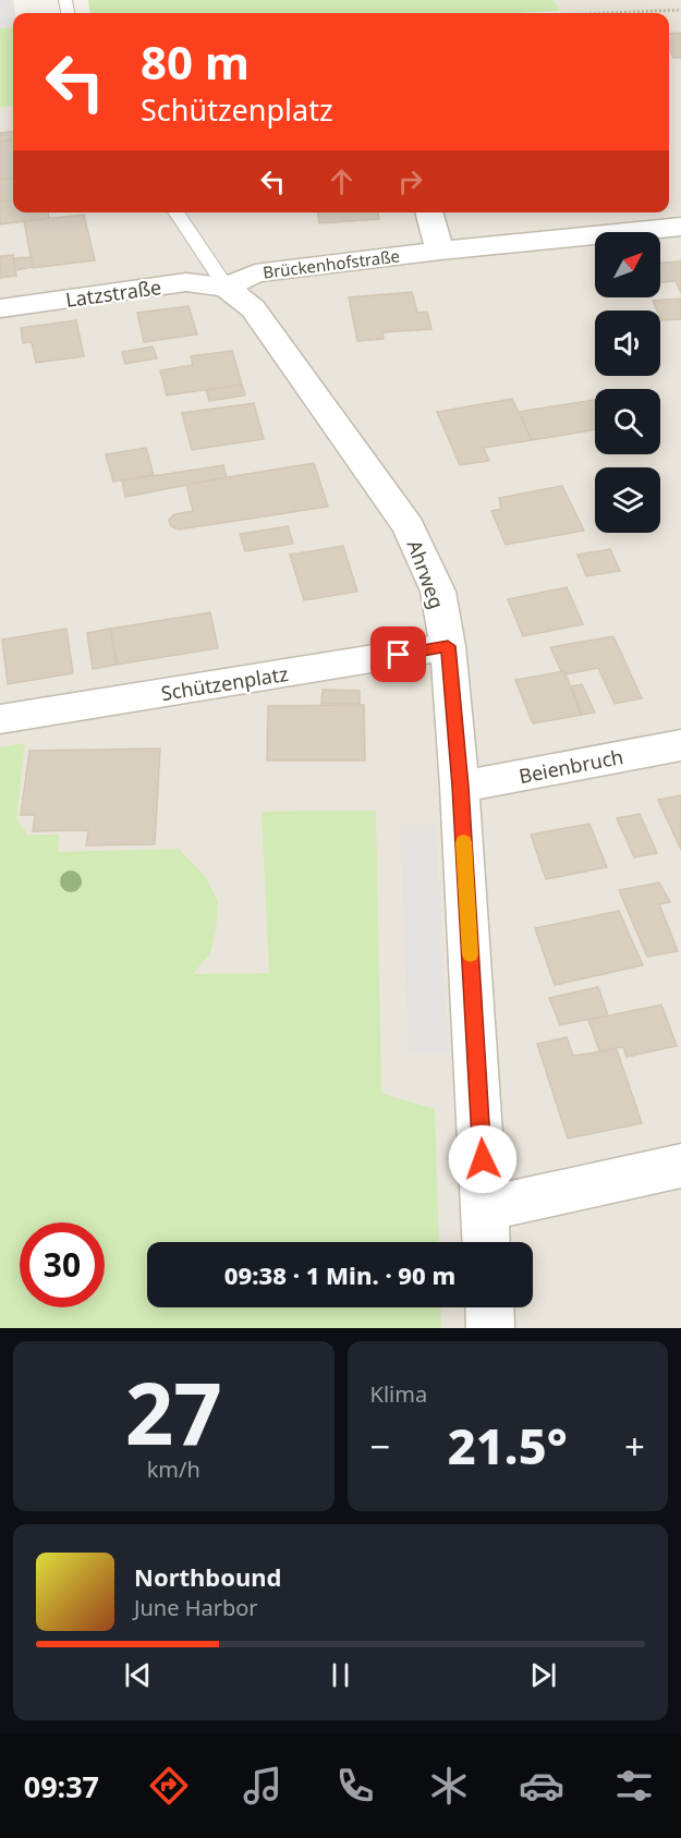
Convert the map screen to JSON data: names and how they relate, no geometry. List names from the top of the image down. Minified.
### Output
{"streets":{"street":["Brückenhofstraße","Latzstraße","Ahrweg","Schützenplatz","Beienbruch"]},"crossings":[["Brückenhofstraße","Latzstraße"],["Brückenhofstraße","Ahrweg"],["Latzstraße","Ahrweg"],["Ahrweg","Schützenplatz"],["Ahrweg","Beienbruch"]],"north":"top right","page":{"turn":["80 m","Schützenplatz"],"limit":"30","trip":"09:38 · 1 Min. · 90 m","tile":[["27","km/h"],"Klima"],"heat":["−","21.5°","+"],"song":["Northbound","June Harbor"],"tabs":"09:37"}}
